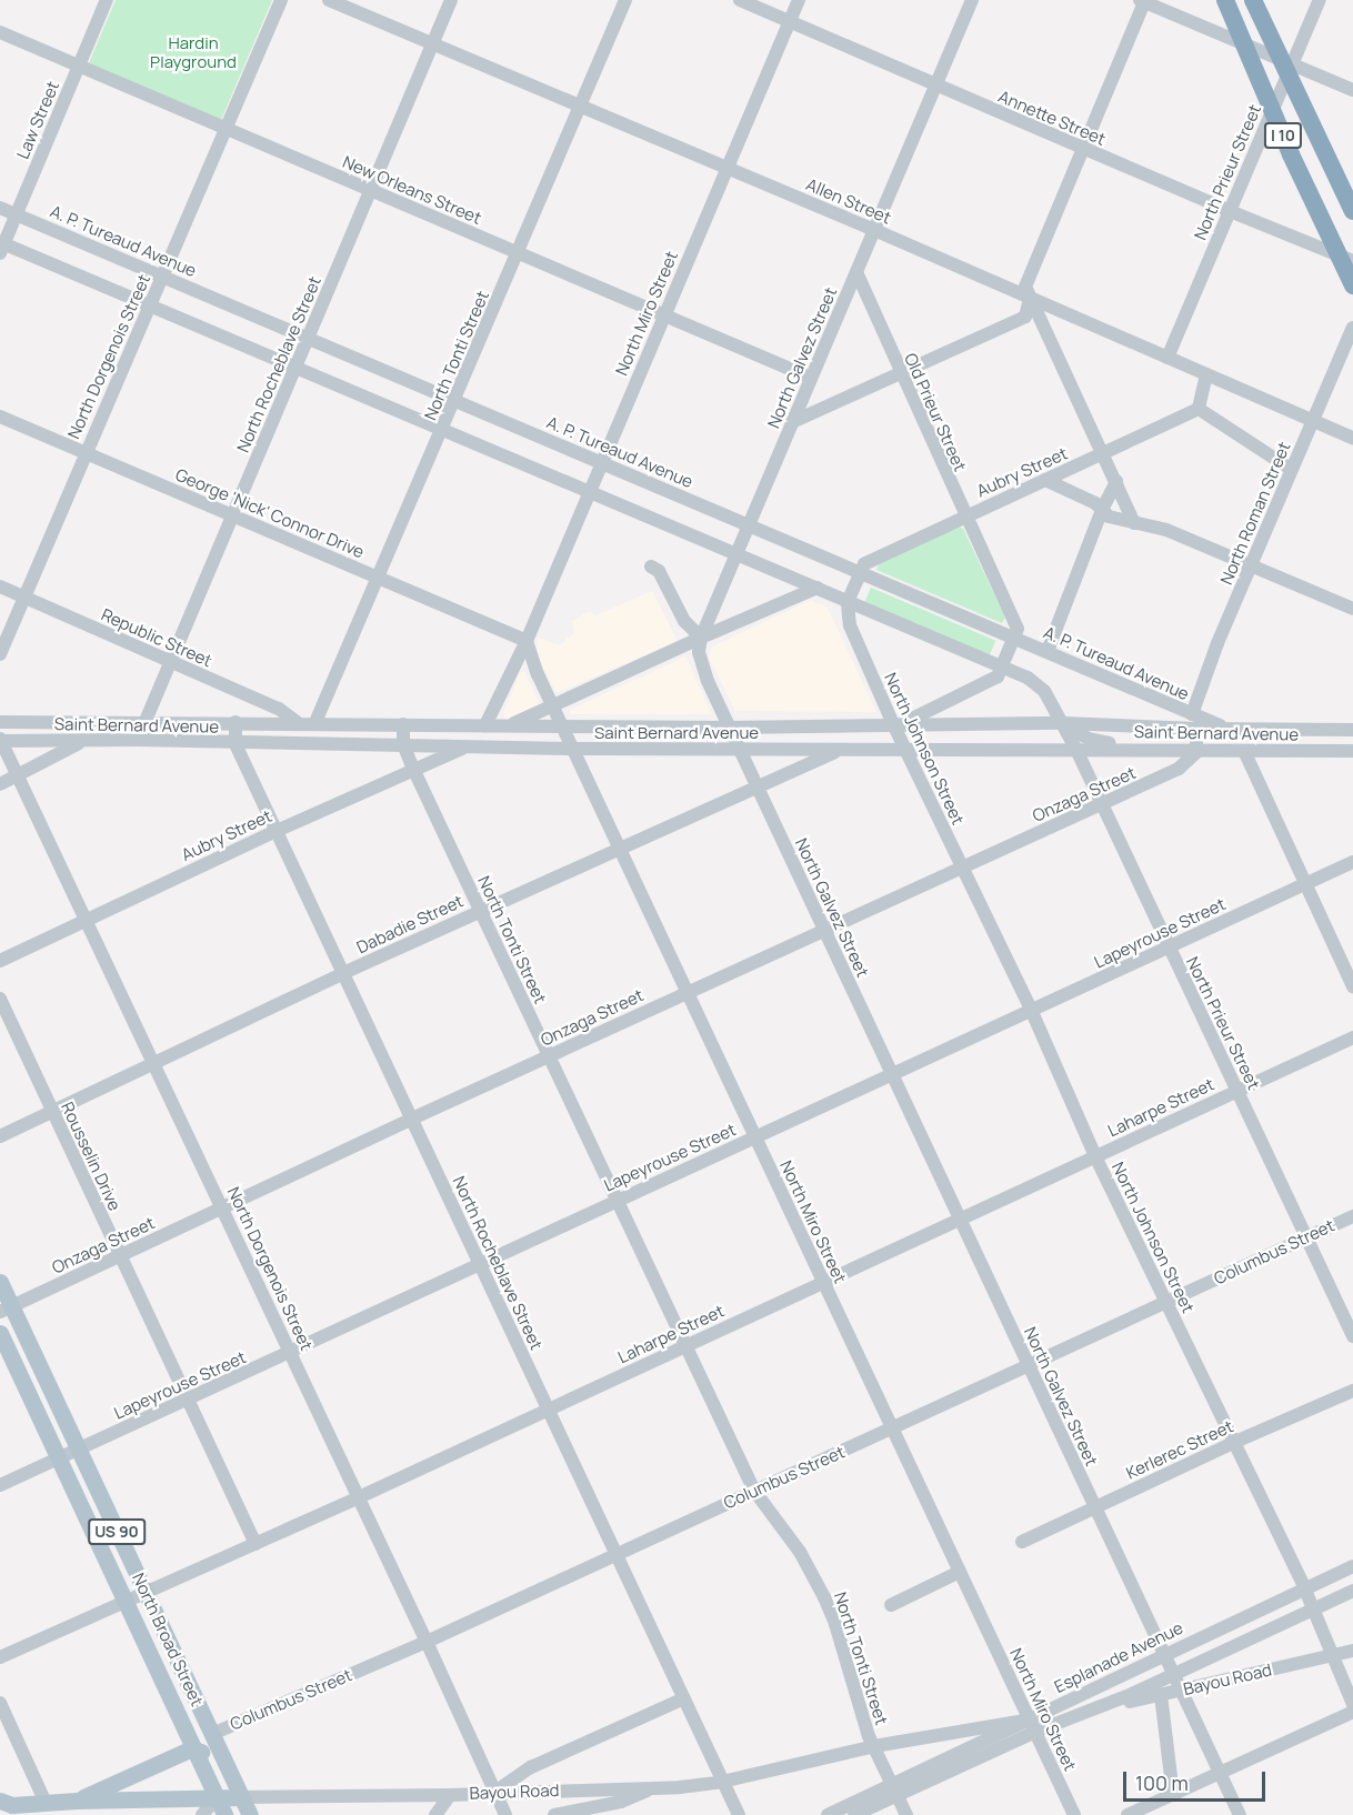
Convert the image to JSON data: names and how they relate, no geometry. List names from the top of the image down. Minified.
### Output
{"streets":{"highway":["I 10"],"main road":["US 90","North Broad Street","Bayou Road"],"street":["Annette Street","Law Street","North Prieur Street","New Orleans Street","Allen Street","A. P. Tureaud Avenue","North Miro Street","North Tonti Street","North Dorgenois Street","North Galvez Street","North Rocheblave Street","Old Prieur Street","Aubry Street","George 'Nick' Connor Drive","North Roman Street","Republic Street","Saint Bernard Avenue","North Johnson Street","Onzaga Street","Dabadie Street","Lapeyrouse Street","Laharpe Street","Rousselin Drive","Columbus Street","Kerlerec Street","Esplanade Avenue"]},"crossings":[["Annette Street","I 10"],["Annette Street","North Prieur Street"],["Annette Street","North Miro Street"],["Annette Street","North Galvez Street"],["Law Street","New Orleans Street"],["Law Street","A. P. Tureaud Avenue"],["North Prieur Street","Allen Street"],["North Prieur Street","Saint Bernard Avenue"],["North Prieur Street","Onzaga Street"],["North Prieur Street","Lapeyrouse Street"],["North Prieur Street","Laharpe Street"],["North Prieur Street","Columbus Street"],["New Orleans Street","North Miro Street"],["New Orleans Street","North Tonti Street"],["New Orleans Street","North Dorgenois Street"],["New Orleans Street","North Galvez Street"],["New Orleans Street","North Rocheblave Street"],["Allen Street","North Miro Street"],["Allen Street","North Tonti Street"],["Allen Street","North Galvez Street"],["Allen Street","North Rocheblave Street"],["Allen Street","North Roman Street"],["A. P. Tureaud Avenue","North Miro Street"],["A. P. Tureaud Avenue","North Tonti Street"],["A. P. Tureaud Avenue","North Dorgenois Street"],["A. P. Tureaud Avenue","North Galvez Street"],["A. P. Tureaud Avenue","North Rocheblave Street"],["A. P. Tureaud Avenue","Old Prieur Street"],["A. P. Tureaud Avenue","Aubry Street"],["A. P. Tureaud Avenue","North Roman Street"],["A. P. Tureaud Avenue","Saint Bernard Avenue"],["North Miro Street","George 'Nick' Connor Drive"],["North Miro Street","Saint Bernard Avenue"],["North Miro Street","Onzaga Street"],["North Miro Street","Dabadie Street"],["North Miro Street","Lapeyrouse Street"],["North Miro Street","Laharpe Street"],["North Miro Street","Columbus Street"],["North Miro Street","Esplanade Avenue"],["North Miro Street","Bayou Road"],["North Tonti Street","Aubry Street"],["North Tonti Street","George 'Nick' Connor Drive"],["North Tonti Street","Saint Bernard Avenue"],["North Tonti Street","Onzaga Street"],["North Tonti Street","Dabadie Street"],["North Tonti Street","Lapeyrouse Street"],["North Tonti Street","Laharpe Street"],["North Tonti Street","Columbus Street"],["North Tonti Street","Esplanade Avenue"],["North Tonti Street","Bayou Road"],["North Dorgenois Street","Aubry Street"],["North Dorgenois Street","George 'Nick' Connor Drive"],["North Dorgenois Street","Republic Street"],["North Dorgenois Street","Saint Bernard Avenue"],["North Dorgenois Street","Onzaga Street"],["North Dorgenois Street","Dabadie Street"],["North Dorgenois Street","Lapeyrouse Street"],["North Dorgenois Street","Laharpe Street"],["North Dorgenois Street","Columbus Street"],["North Dorgenois Street","Bayou Road"],["North Galvez Street","Old Prieur Street"],["North Galvez Street","Saint Bernard Avenue"],["North Galvez Street","Onzaga Street"],["North Galvez Street","Dabadie Street"],["North Galvez Street","Lapeyrouse Street"],["North Galvez Street","Laharpe Street"],["North Galvez Street","Columbus Street"],["North Galvez Street","Kerlerec Street"],["North Galvez Street","Esplanade Avenue"],["North Galvez Street","Bayou Road"],["North Rocheblave Street","Aubry Street"],["North Rocheblave Street","George 'Nick' Connor Drive"],["North Rocheblave Street","Republic Street"],["North Rocheblave Street","Saint Bernard Avenue"],["North Rocheblave Street","Onzaga Street"],["North Rocheblave Street","Dabadie Street"],["North Rocheblave Street","Lapeyrouse Street"],["North Rocheblave Street","Laharpe Street"],["North Rocheblave Street","Columbus Street"],["North Rocheblave Street","Bayou Road"],["Old Prieur Street","Aubry Street"],["Aubry Street","Saint Bernard Avenue"],["Aubry Street","North Johnson Street"],["Republic Street","Saint Bernard Avenue"],["Saint Bernard Avenue","North Johnson Street"],["Saint Bernard Avenue","Onzaga Street"],["Saint Bernard Avenue","Dabadie Street"],["North Johnson Street","Onzaga Street"],["North Johnson Street","Lapeyrouse Street"],["North Johnson Street","Laharpe Street"],["North Johnson Street","Columbus Street"],["North Johnson Street","Kerlerec Street"],["North Johnson Street","Esplanade Avenue"],["North Johnson Street","Bayou Road"],["Onzaga Street","Rousselin Drive"],["Onzaga Street","North Broad Street"],["Dabadie Street","Rousselin Drive"],["Lapeyrouse Street","Rousselin Drive"],["Lapeyrouse Street","North Broad Street"],["Laharpe Street","Rousselin Drive"],["Laharpe Street","North Broad Street"],["Columbus Street","North Broad Street"],["North Broad Street","Bayou Road"],["Esplanade Avenue","Bayou Road"]],"parks":["Hardin Playground"],"scale_bar":"100 m"}
